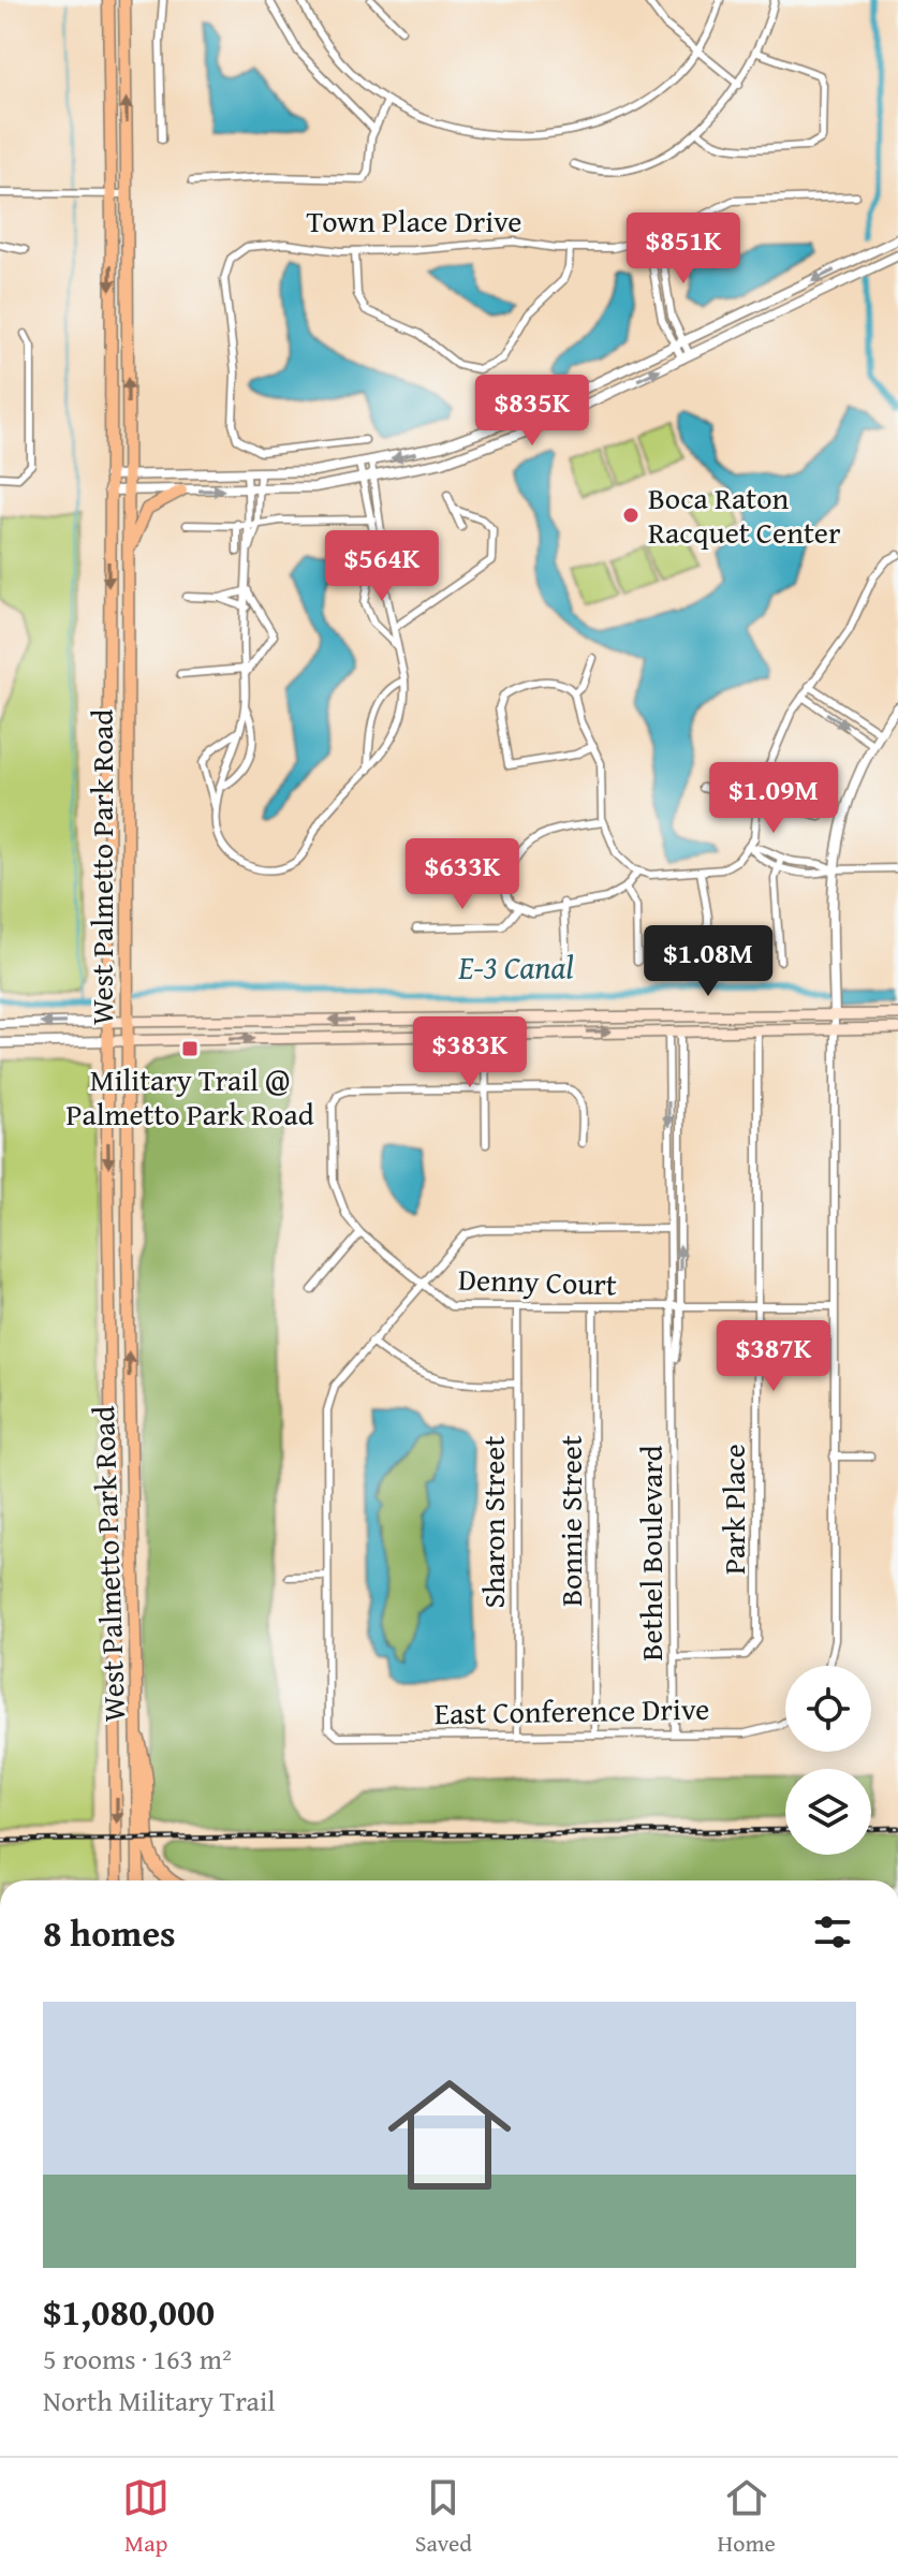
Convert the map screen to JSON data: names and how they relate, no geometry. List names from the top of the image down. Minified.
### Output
{"streets":{"main road":["West Palmetto Park Road"],"street":["Town Place Drive","Denny Court","Park Place","Bonnie Street","Sharon Street","Bethel Boulevard","East Conference Drive"]},"crossings":[["Denny Court","Park Place"],["Denny Court","Bonnie Street"],["Denny Court","Sharon Street"],["Denny Court","Bethel Boulevard"],["Park Place","Bethel Boulevard"],["Bonnie Street","East Conference Drive"],["Sharon Street","East Conference Drive"],["Bethel Boulevard","East Conference Drive"]],"water":["E-3 Canal"],"places":{"other":["Boca Raton Racquet Center"],"transit":["Military Trail @ Palmetto Park Road"]},"page":{"price":["$851K","$835K","$564K","$1.09M","$633K","$1.08M","$383K","$387K"],"heading":"8 homes","list":[{"name":"$1,080,000","note":"5 rooms · 163 m² · North Military Trail"}],"tabs":["Map","Saved","Home"]}}
